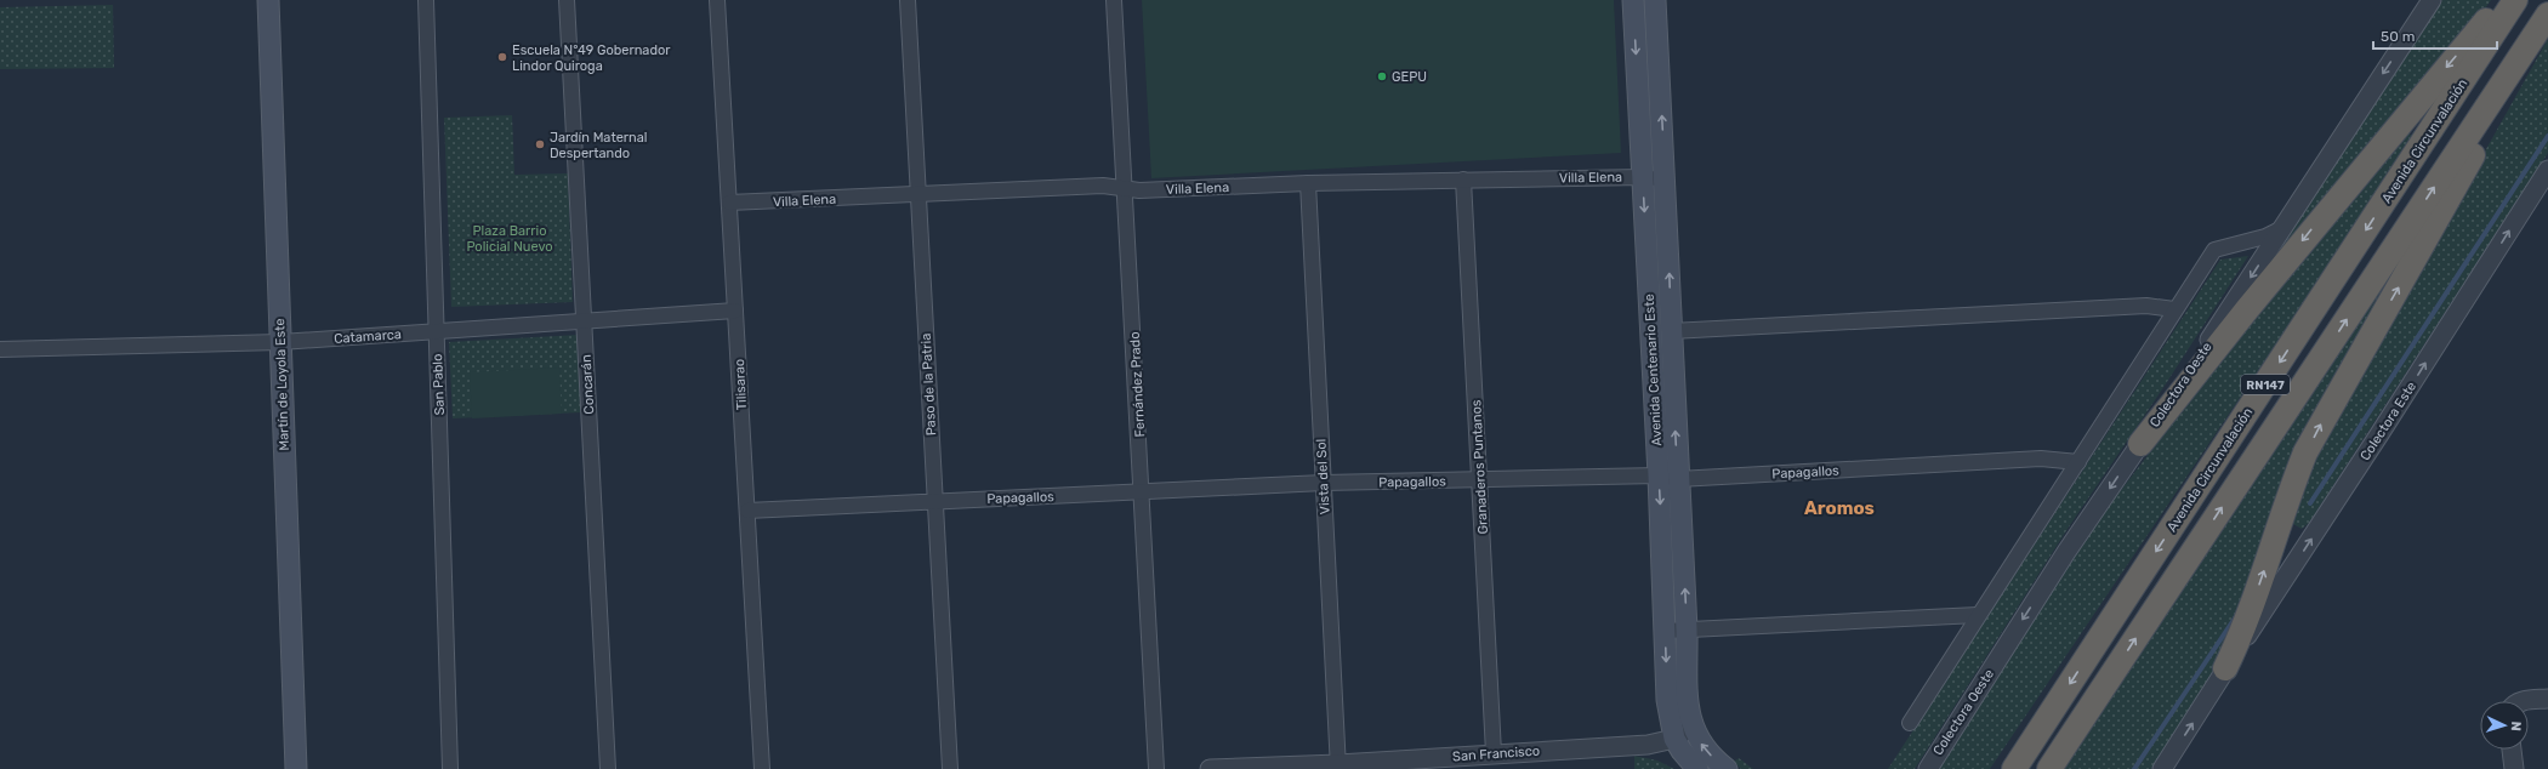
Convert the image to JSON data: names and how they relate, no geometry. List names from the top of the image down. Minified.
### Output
{"streets":{"highway":["Avenida Circunvalación","RN147"],"main road":["Avenida Centenario Este","Martín de Loyola Este"],"street":["Villa Elena","Catamarca","San Pablo","Concarán","Tilisarao","Paso de la Patria","Fernández Prado","Colectora Oeste","Colectora Este","Granaderos Puntanos","Papagallos","Vista del Sol","San Francisco"]},"crossings":[["Villa Elena","Avenida Centenario Este"],["Villa Elena","Tilisarao"],["Villa Elena","Paso de la Patria"],["Villa Elena","Fernández Prado"],["Villa Elena","Granaderos Puntanos"],["Villa Elena","Vista del Sol"],["Catamarca","Martín de Loyola Este"],["Catamarca","San Pablo"],["Catamarca","Concarán"],["Catamarca","Tilisarao"],["Avenida Centenario Este","Papagallos"],["Avenida Centenario Este","San Francisco"],["Tilisarao","Papagallos"],["Paso de la Patria","Papagallos"],["Fernández Prado","Papagallos"],["Granaderos Puntanos","Papagallos"],["Granaderos Puntanos","San Francisco"],["Papagallos","Vista del Sol"],["Vista del Sol","San Francisco"]],"one_way":["Colectora Este"],"districts":["Aromos"],"parks":["Plaza Barrio Policial Nuevo"],"places":["Escuela N°49 Gobernador Lindor Quiroga","GEPU","Jardín Maternal Despertando"],"scale_bar":"50 m","north":"right"}
